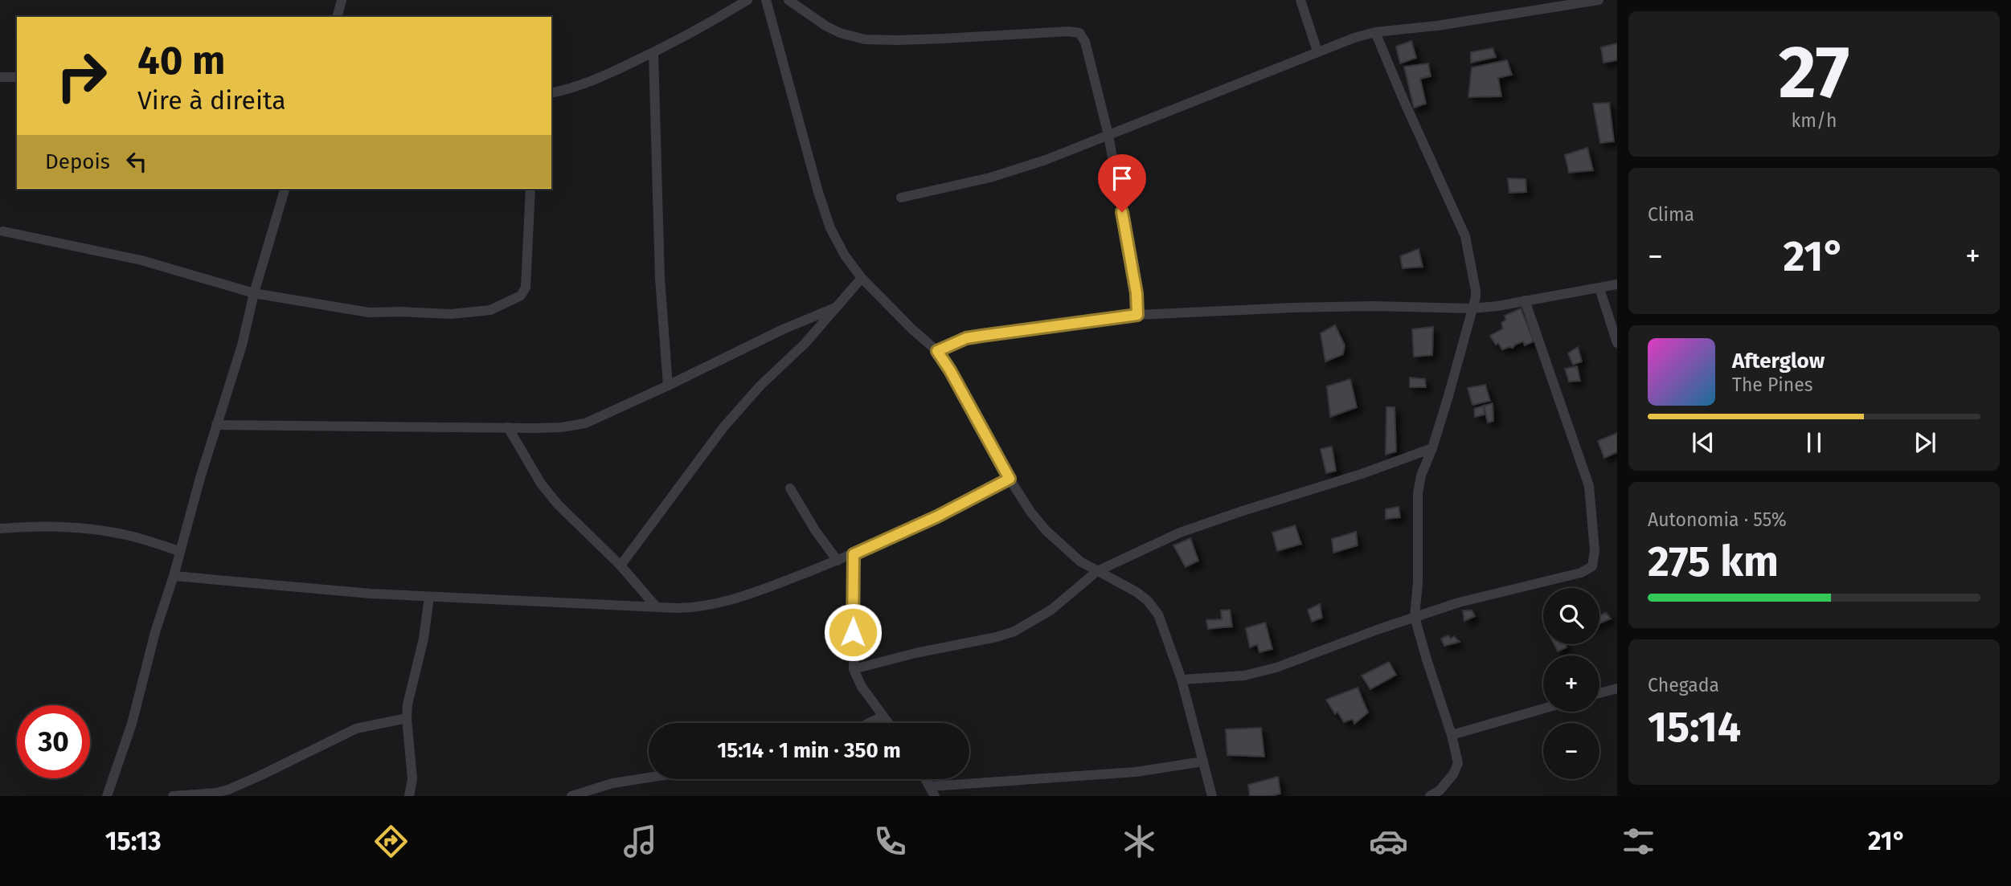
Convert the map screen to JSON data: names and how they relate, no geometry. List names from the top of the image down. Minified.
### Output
{"page":{"tile":[["27","km/h"],"Clima",["Autonomia · 55%","275 km"],["Chegada","15:14"]],"turn":["40 m","Vire à direita"],"then":"Depois","heat":["−","21°","+"],"song":["Afterglow","The Pines"],"map_buttons":["+","−"],"limit":"30","trip":"15:14 · 1 min · 350 m","tabs":["15:13","21°"]}}
